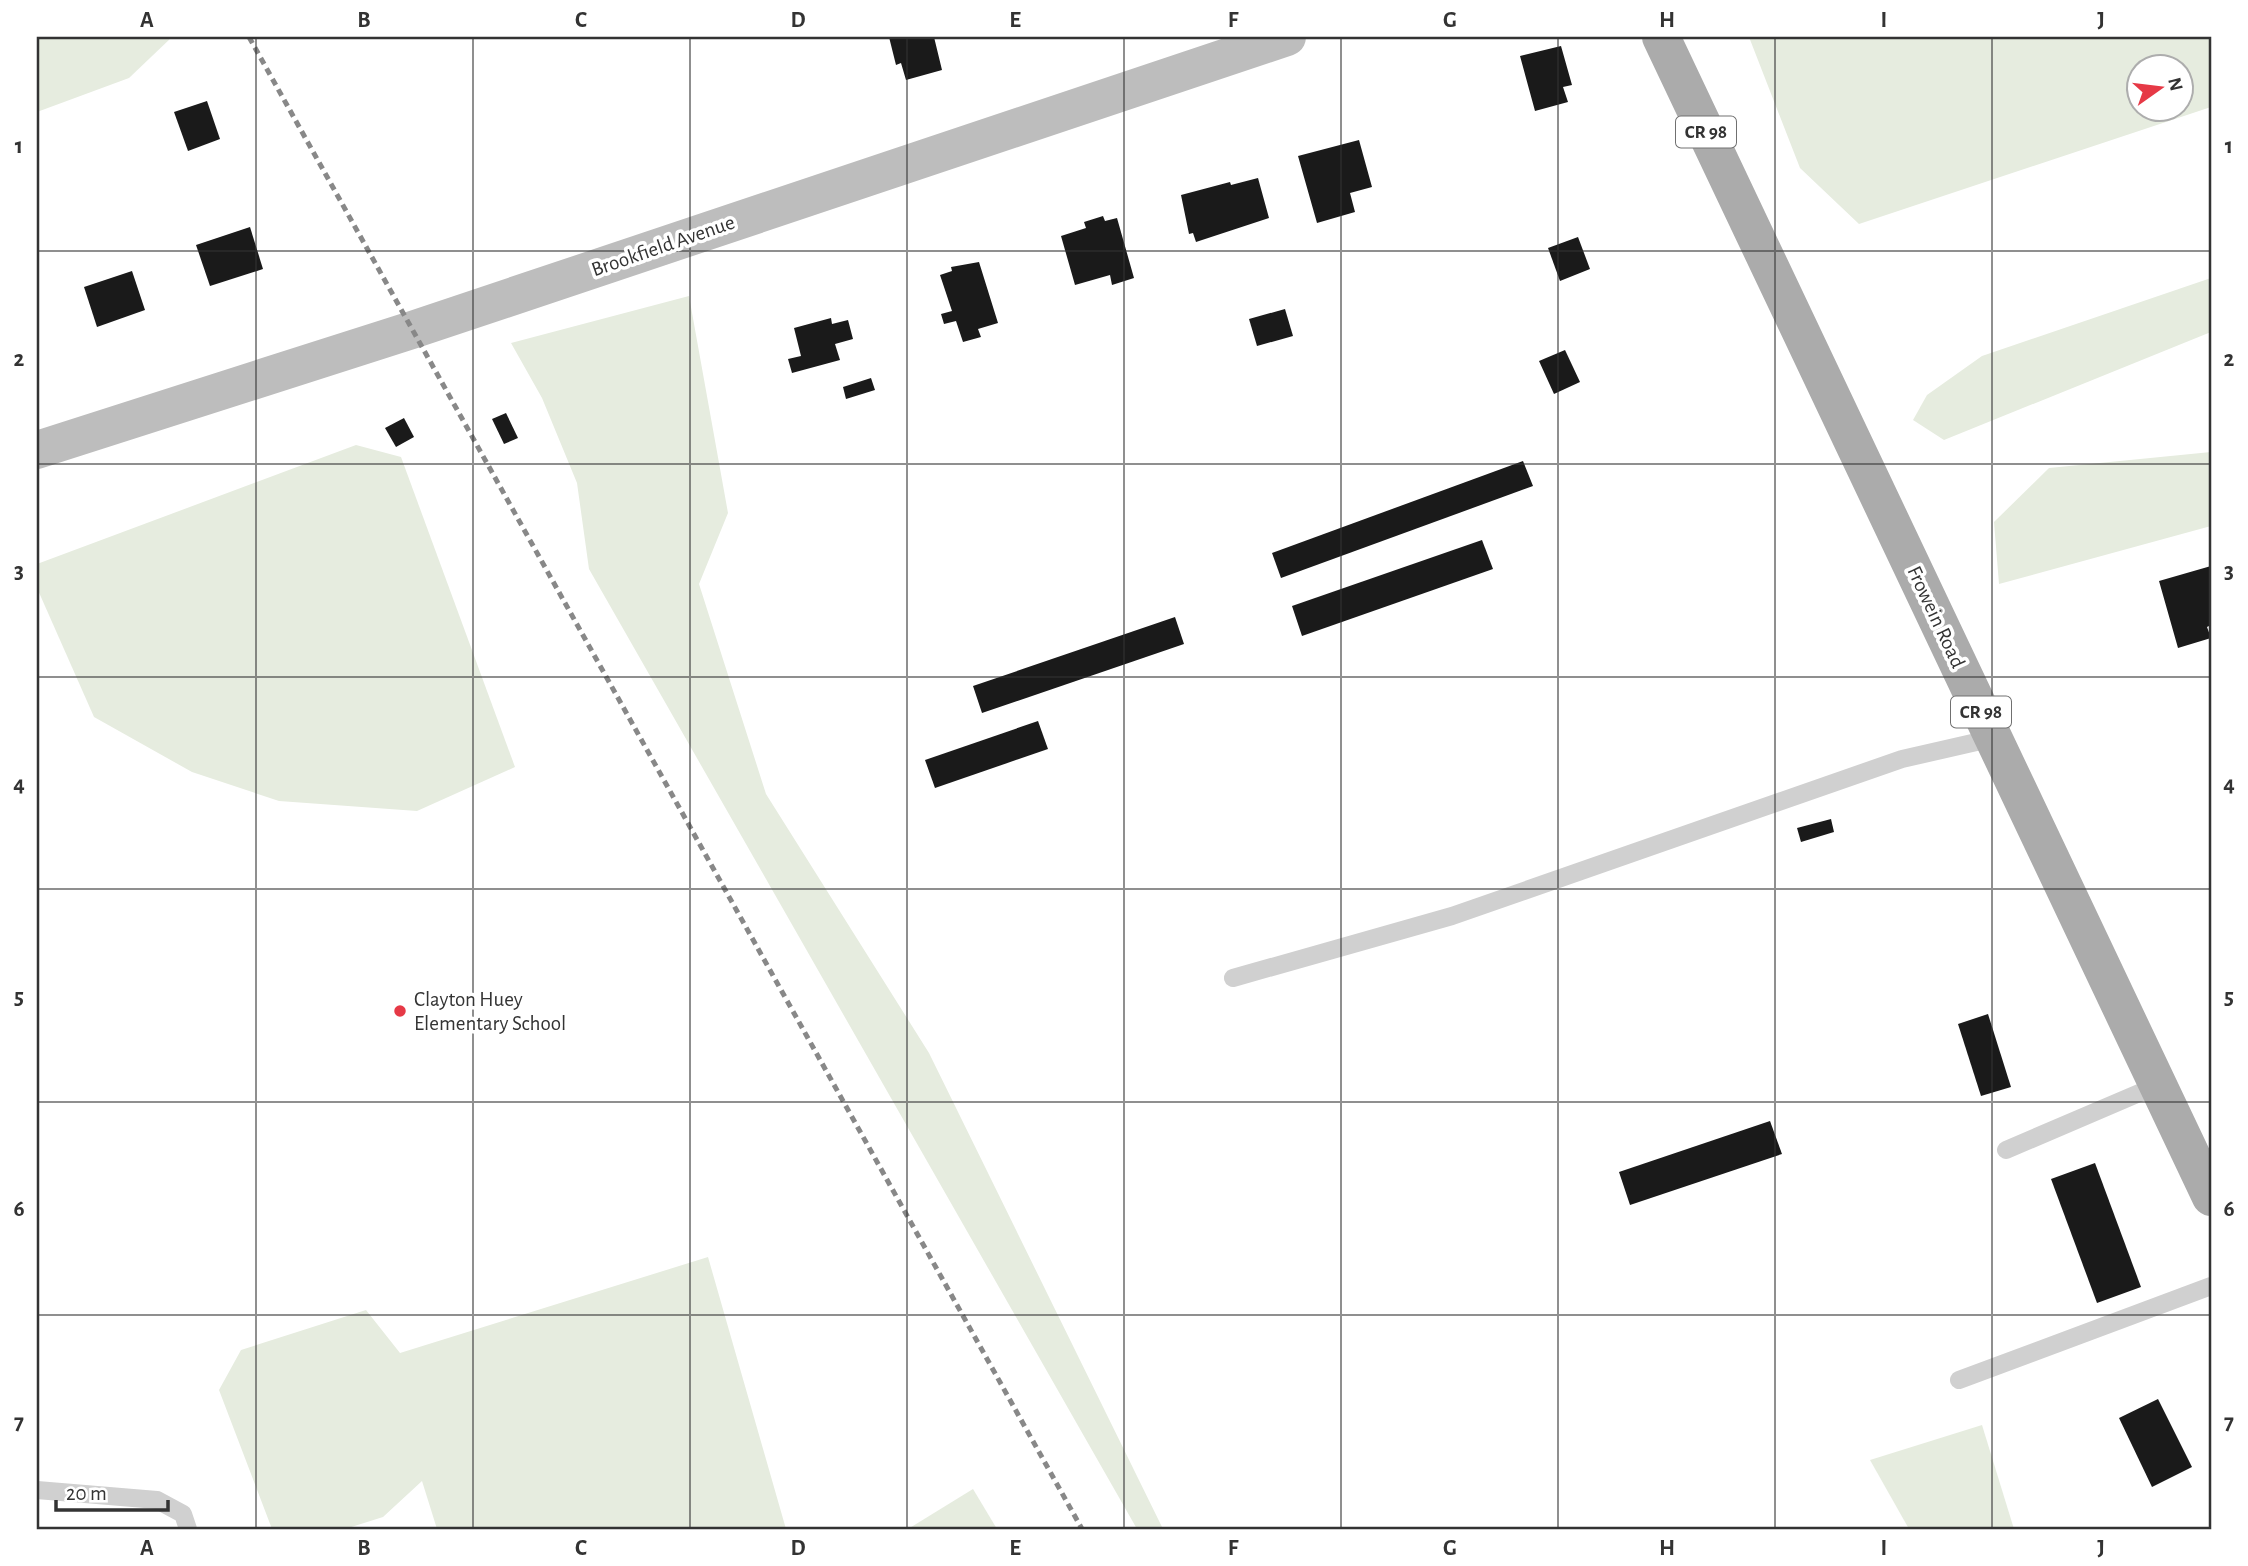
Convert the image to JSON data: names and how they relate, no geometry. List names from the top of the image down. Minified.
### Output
{"streets":{"main road":["CR 98","Brookfield Avenue","Frowein Road"]},"places":["Clayton Huey Elementary School"],"scale_bar":"20 m","north":"right","grid":{"columns":["A","B","C","D","E","F","G","H","I","J"],"rows":["1","2","3","4","5","6","7"]}}
